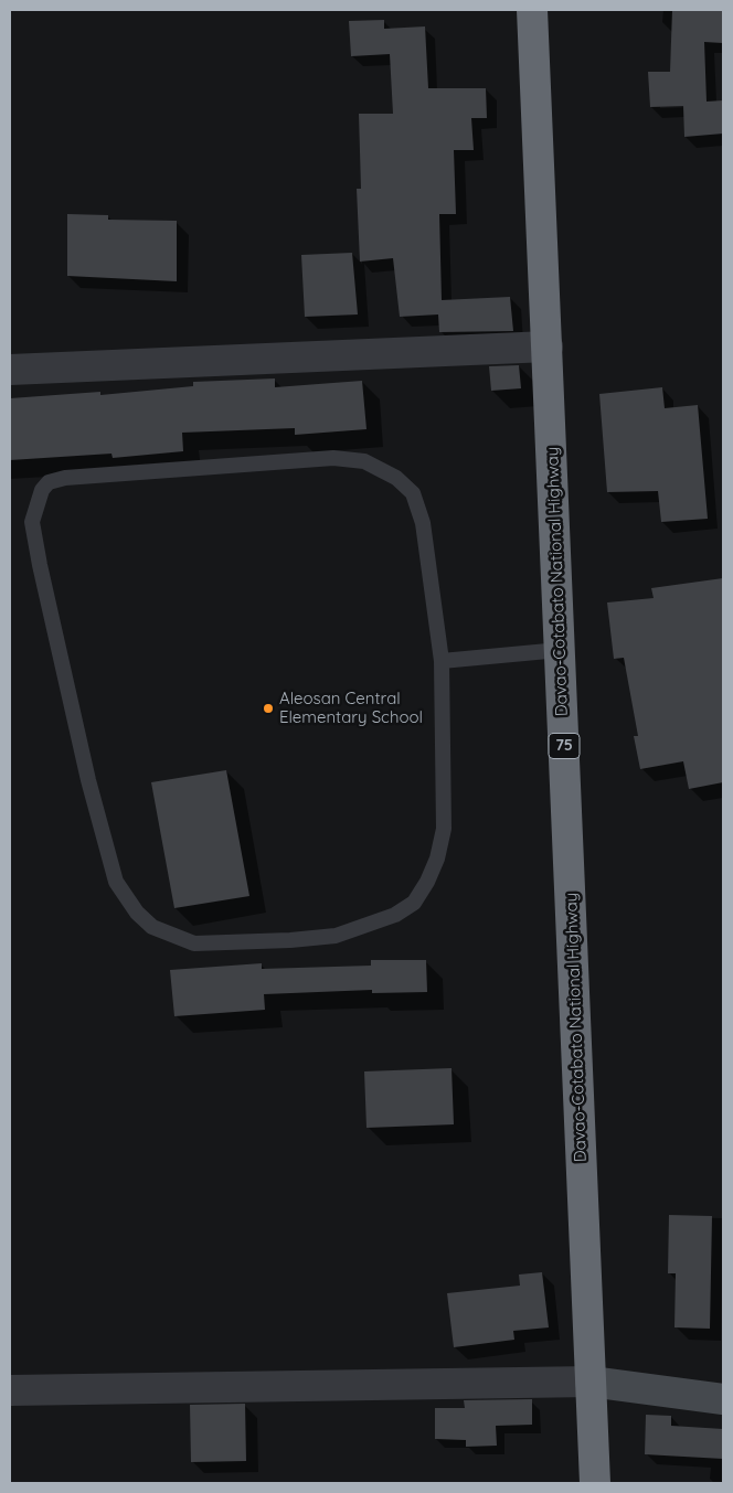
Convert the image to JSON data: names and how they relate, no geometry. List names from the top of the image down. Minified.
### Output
{"streets":{"highway":["Davao-Cotabato National Highway","75"]},"places":["Aleosan Central Elementary School"]}
